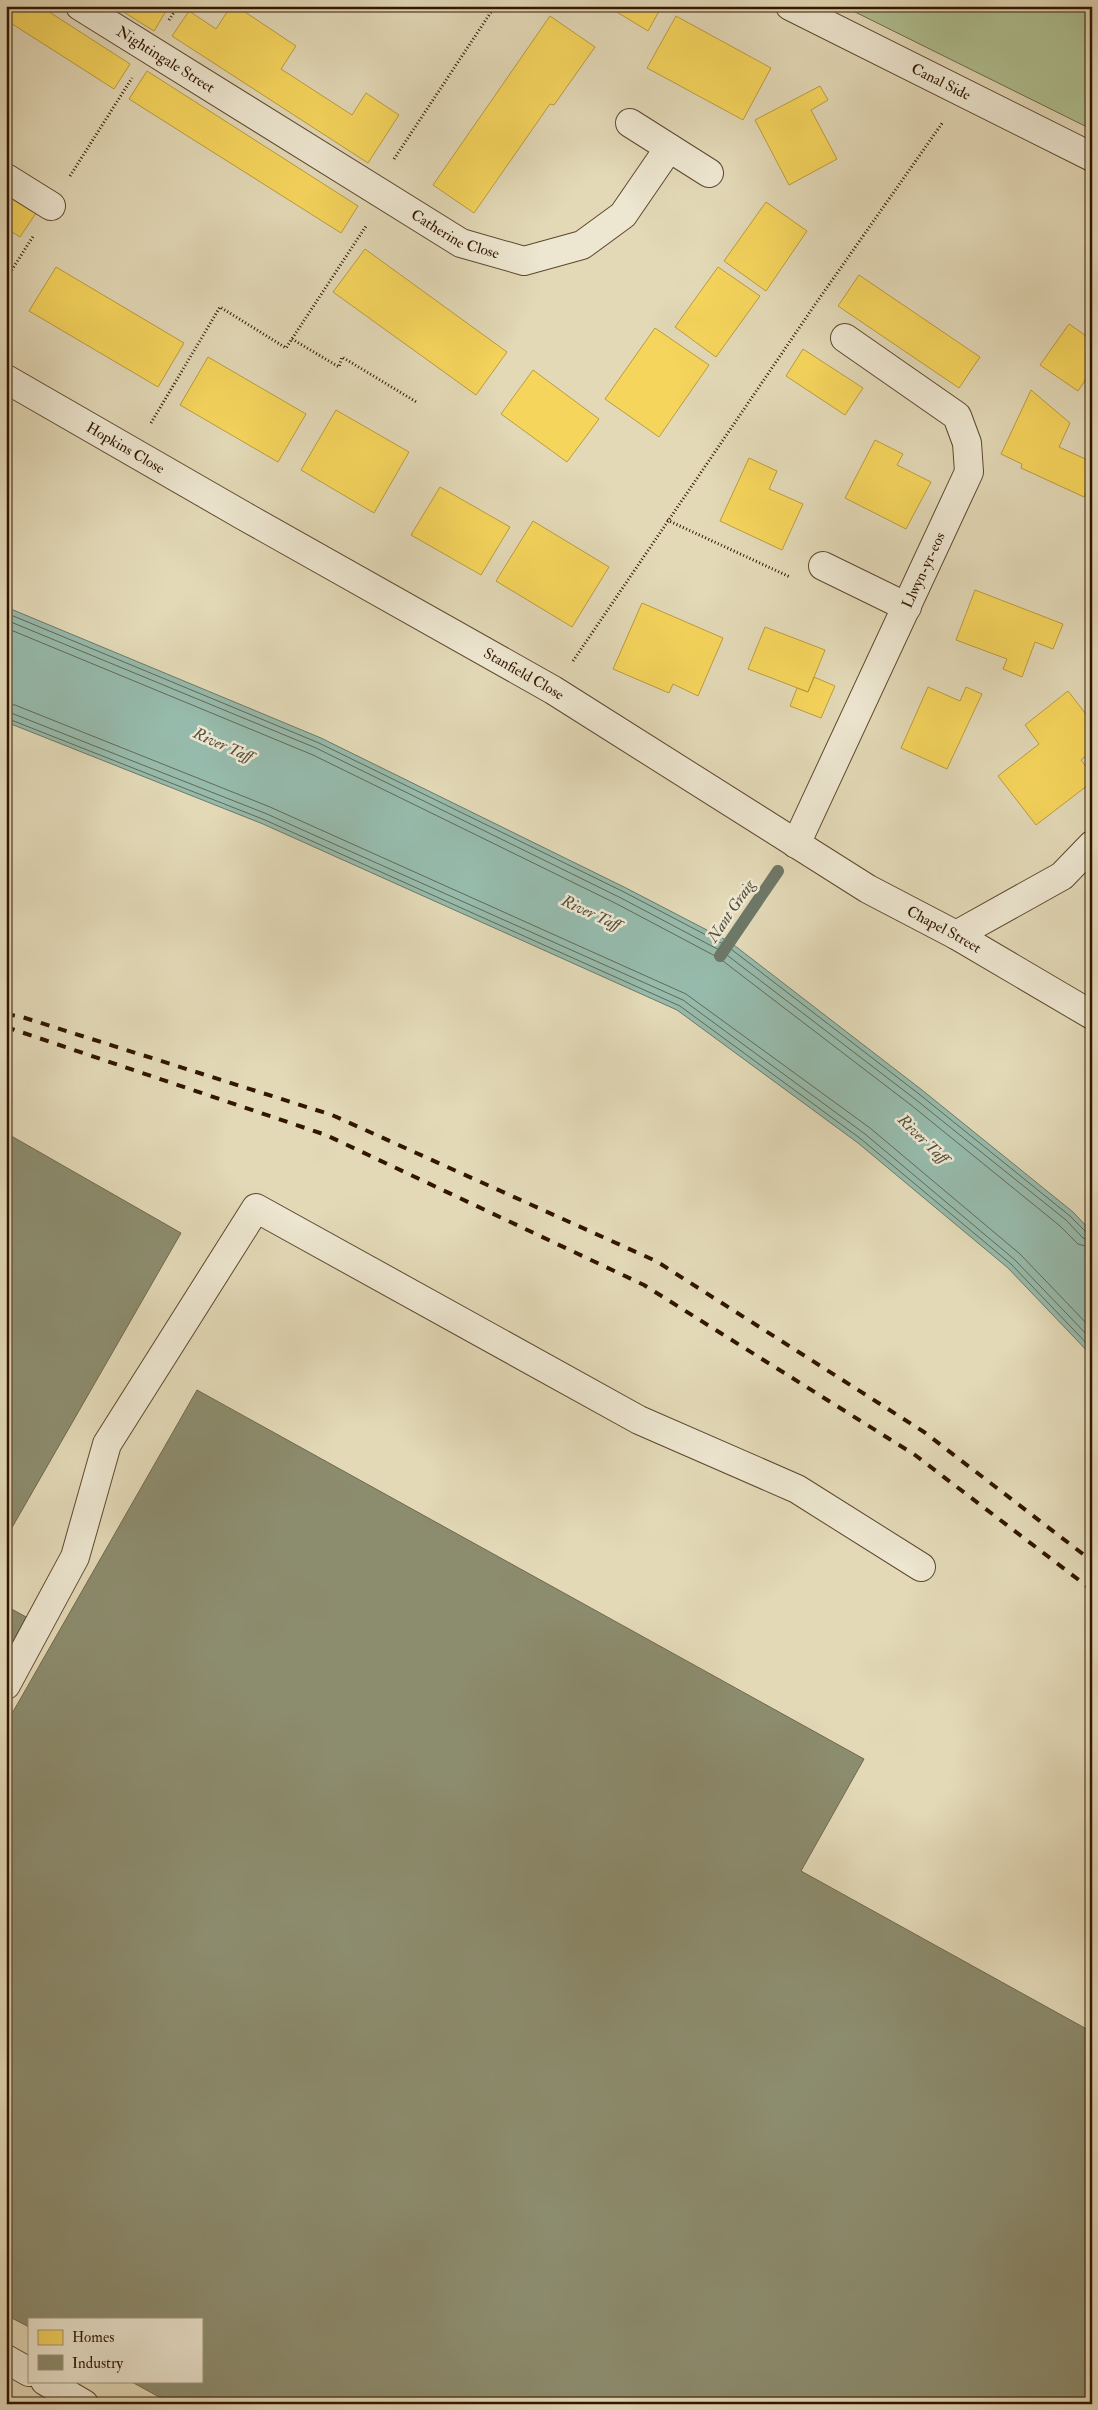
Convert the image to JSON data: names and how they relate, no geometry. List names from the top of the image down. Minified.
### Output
{"streets":{"street":["Nightingale Street","Canal Side","Catherine Close","Hopkins Close","Llwyn-yr-eos","Stanfield Close","Chapel Street"]},"crossings":[["Nightingale Street","Catherine Close"],["Hopkins Close","Stanfield Close"],["Llwyn-yr-eos","Stanfield Close"],["Llwyn-yr-eos","Chapel Street"],["Stanfield Close","Chapel Street"]],"water":["River Taff","Nant Graig"],"legend":["Homes","Industry"]}
